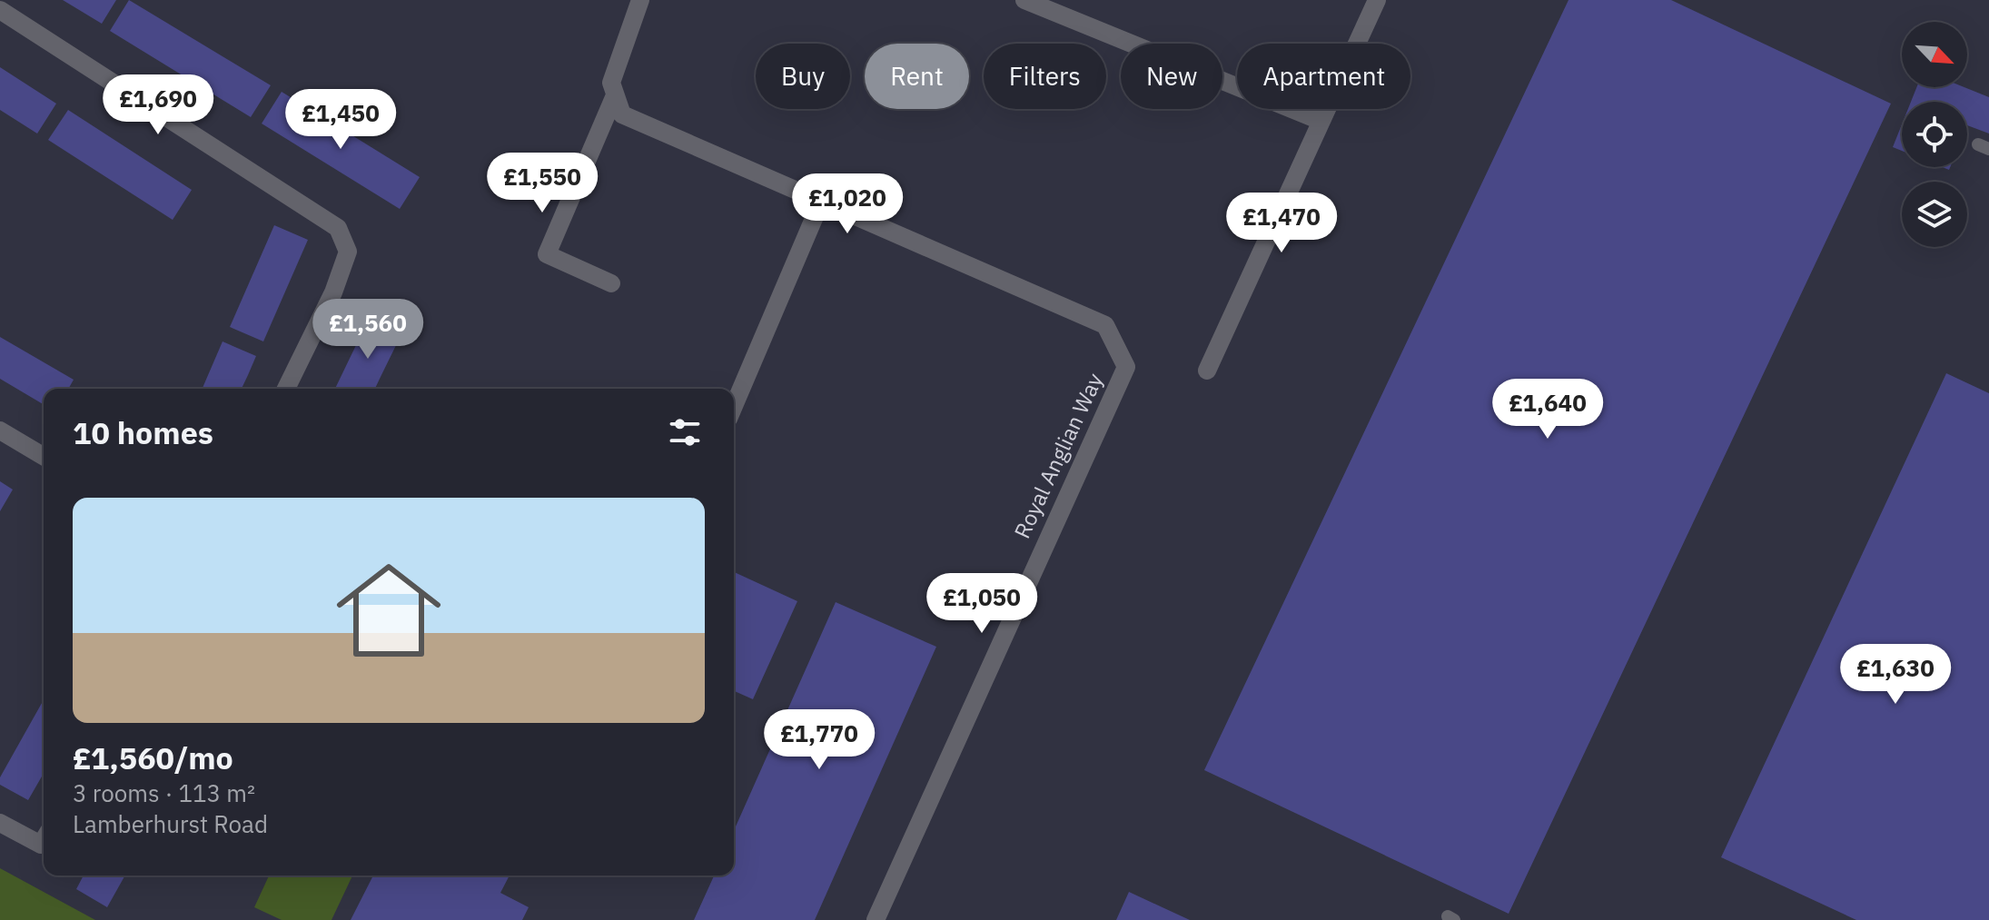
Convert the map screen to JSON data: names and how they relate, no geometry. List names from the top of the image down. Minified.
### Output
{"streets":{"street":["Royal Anglian Way"]},"north":"bottom right","page":{"chip":["Buy","Rent","Filters","New","Apartment"],"price":["£1,690","£1,450","£1,550","£1,020","£1,470","£1,560","£1,640","£1,050","£1,630","£1,770"],"heading":"10 homes","list":[{"name":"£1,560/mo","note":"3 rooms · 113 m² · Lamberhurst Road"}]}}
